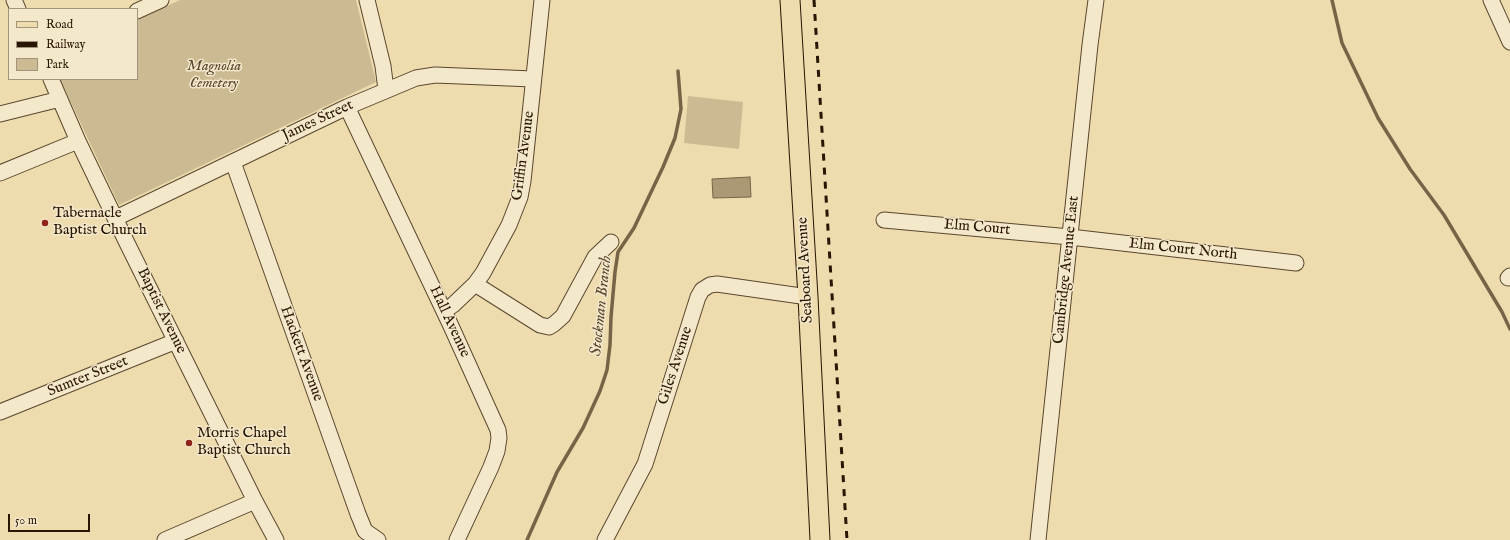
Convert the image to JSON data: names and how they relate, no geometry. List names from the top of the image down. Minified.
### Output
{"streets":{"main road":["Seaboard Avenue"],"street":["James Street","Griffin Avenue","Elm Court","Elm Court North","Cambridge Avenue East","Baptist Avenue","Hall Avenue","Hackett Avenue","Giles Avenue","Sumter Street"]},"crossings":[["James Street","Griffin Avenue"],["James Street","Baptist Avenue"],["James Street","Hall Avenue"],["James Street","Hackett Avenue"],["Griffin Avenue","Hall Avenue"],["Elm Court","Elm Court North"],["Elm Court","Cambridge Avenue East"],["Elm Court North","Cambridge Avenue East"],["Seaboard Avenue","Giles Avenue"],["Baptist Avenue","Sumter Street"]],"water":["Stockman Branch"],"parks":["Magnolia Cemetery"],"places":["Tabernacle Baptist Church","Morris Chapel Baptist Church"],"legend":["Road","Railway","Park"],"scale_bar":"50 m"}
